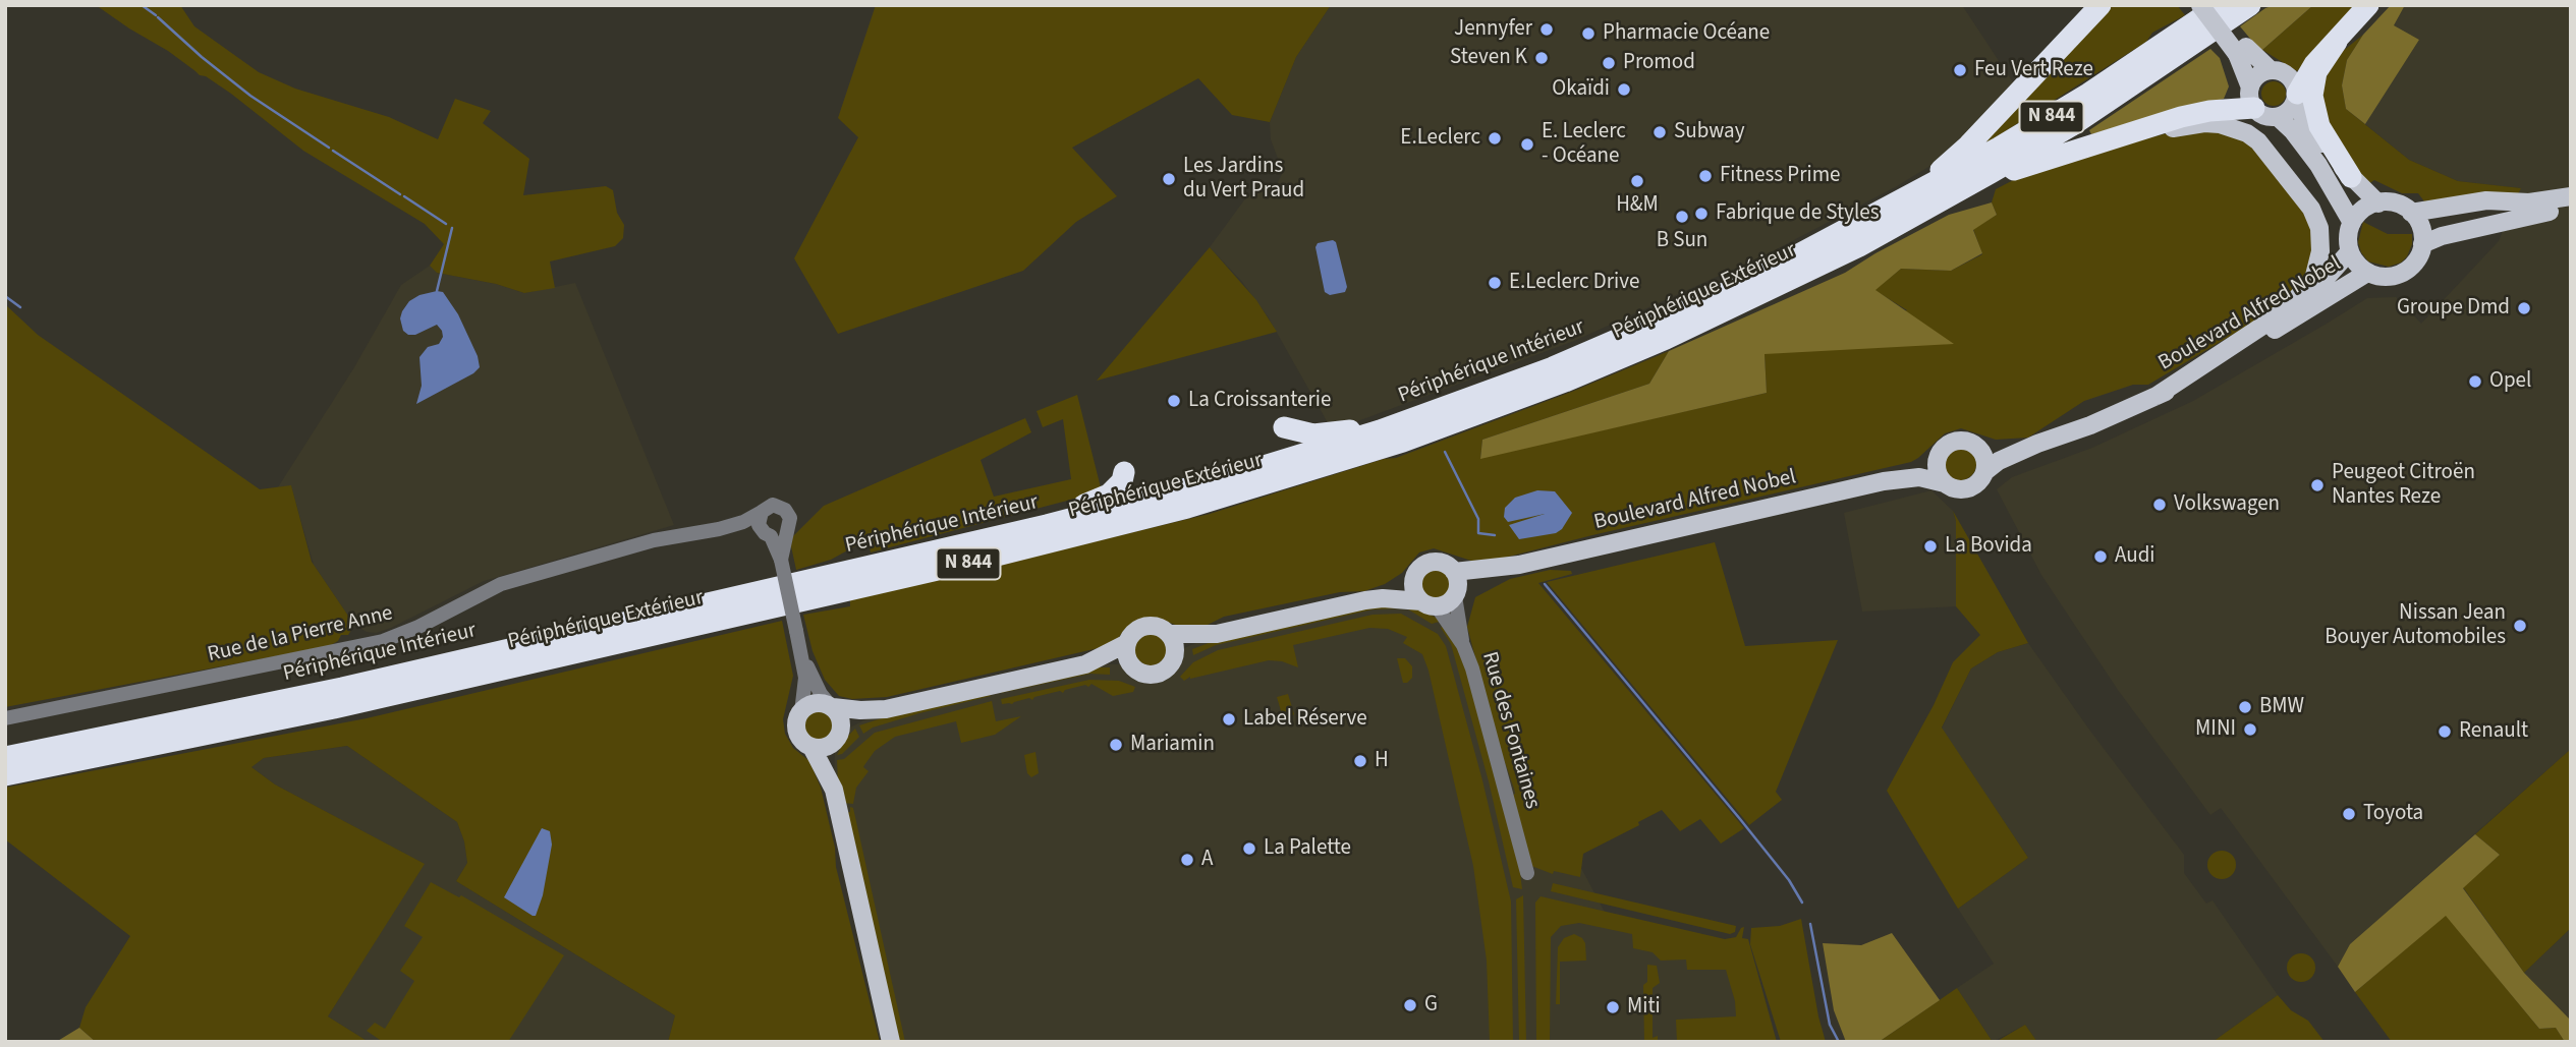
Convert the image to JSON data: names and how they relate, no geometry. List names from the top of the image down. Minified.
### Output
{"streets":{"highway":["N 844","Périphérique Extérieur","Périphérique Intérieur"],"main road":["Boulevard Alfred Nobel"],"street":["Rue de la Pierre Anne","Rue des Fontaines"]},"crossings":[["Boulevard Alfred Nobel","Rue des Fontaines"]],"places":["Jennyfer","Pharmacie Océane","Steven K","Promod","Feu Vert Reze","Okaïdi","Subway","E.Leclerc","E. Leclerc - Océane","Fitness Prime","Les Jardins du Vert Praud","H&M","Fabrique de Styles","B Sun","E.Leclerc Drive","Groupe Dmd","Opel","La Croissanterie","Peugeot Citroën Nantes Reze","Volkswagen","La Bovida","Audi","Nissan Jean Bouyer Automobiles","BMW","Label Réserve","MINI","Renault","Mariamin","H","Toyota","La Palette","A","G","Miti"]}
